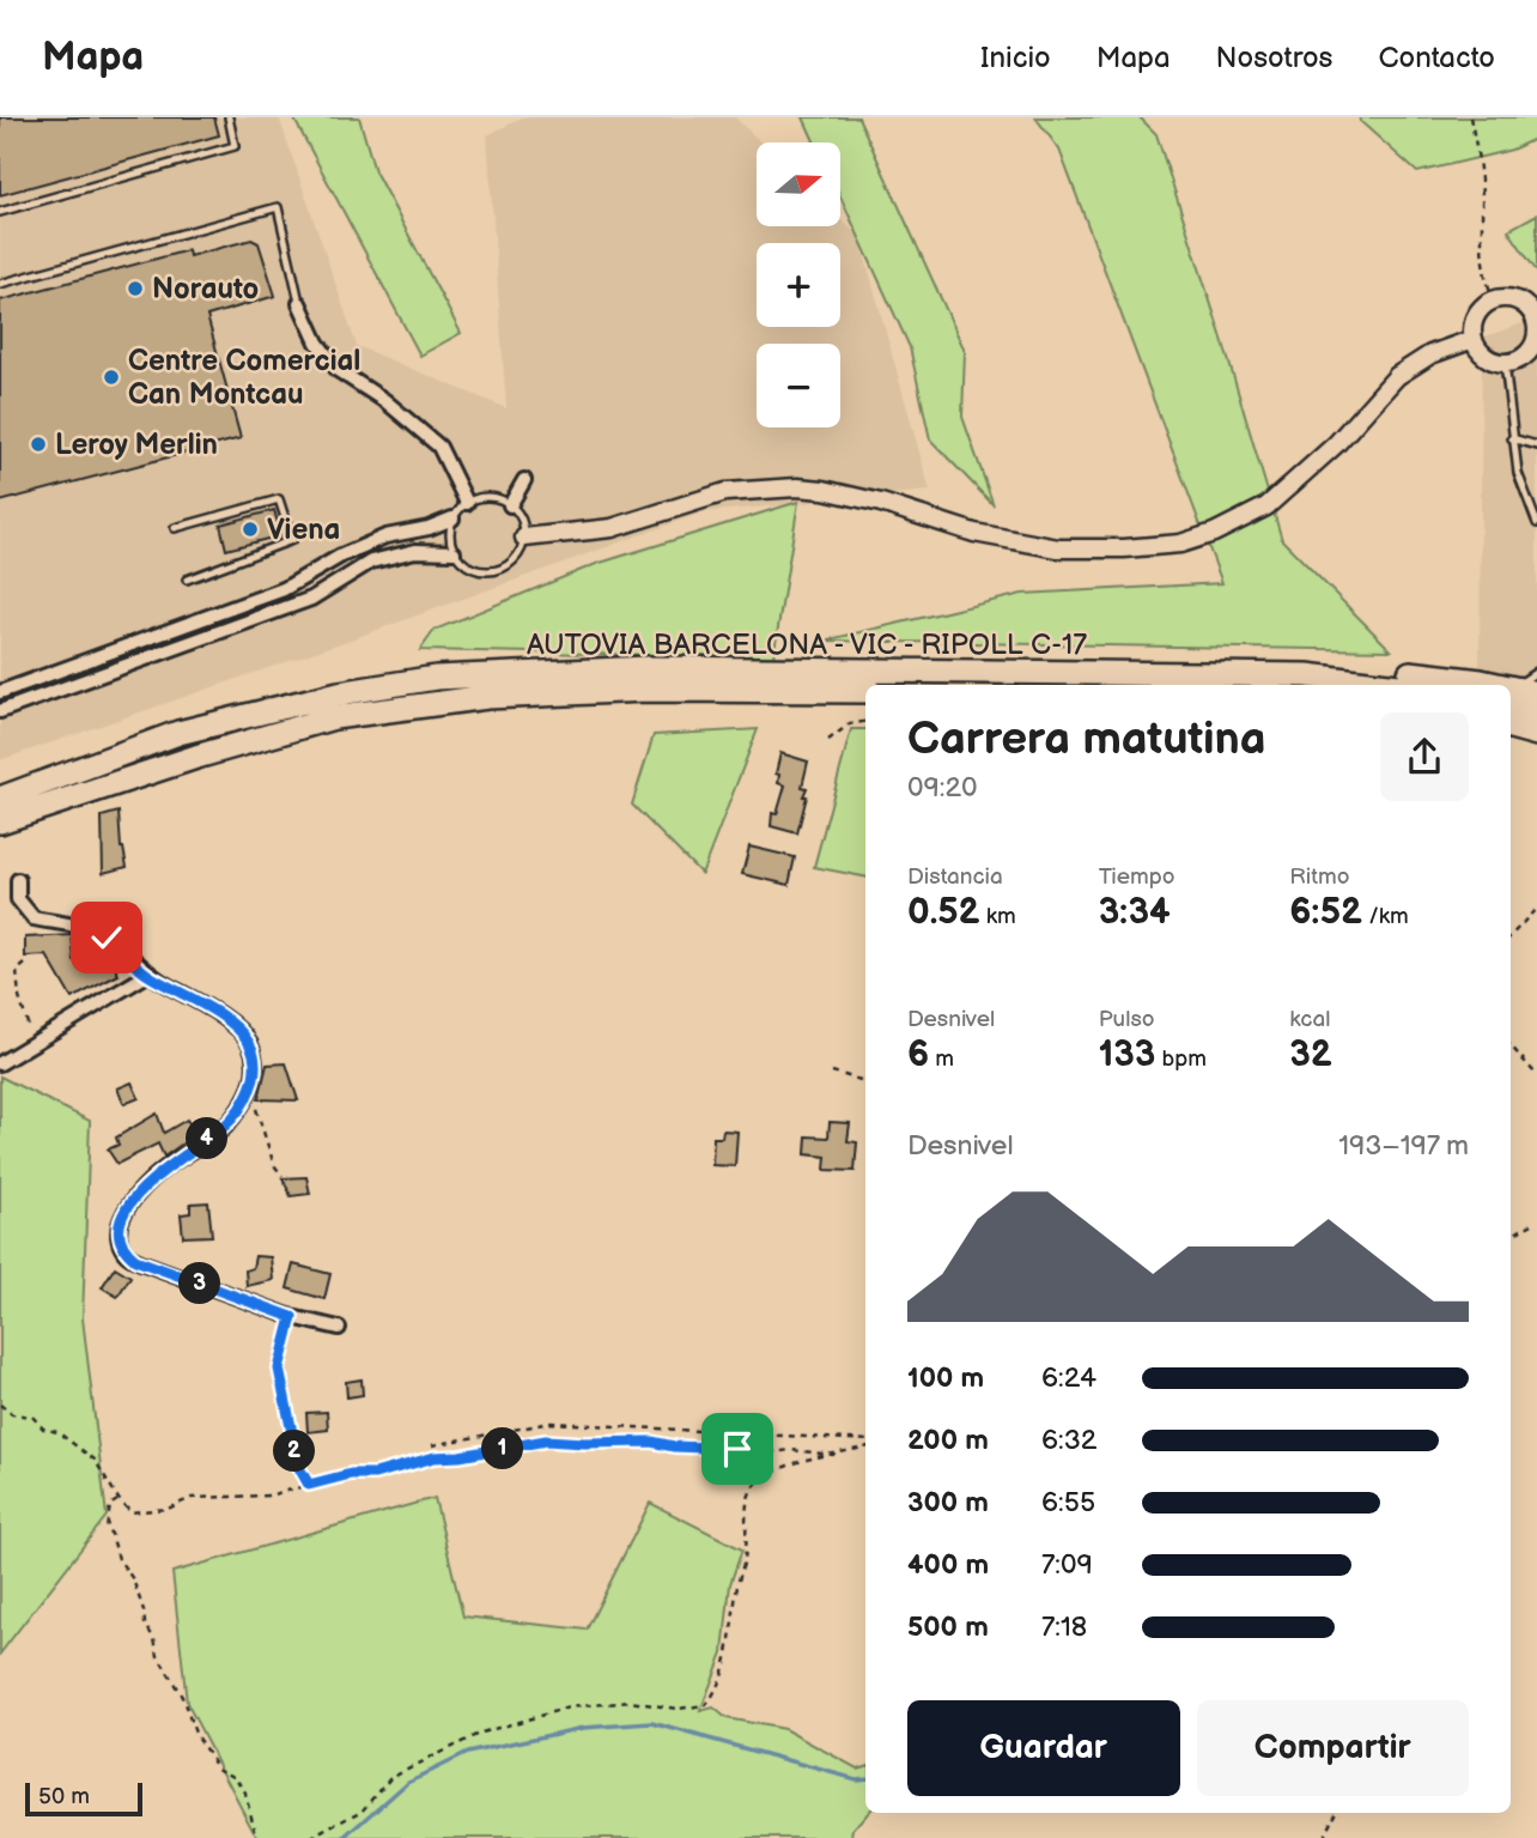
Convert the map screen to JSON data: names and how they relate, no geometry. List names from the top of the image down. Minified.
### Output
{"streets":{"highway":["AUTOVIA BARCELONA - VIC - RIPOLL C-17"]},"places":["Norauto","Centre Comercial Can Montcau","Leroy Merlin","Viena"],"scale_bar":"50 m","north":"right","page":{"header":"Mapa","nav":["Inicio","Mapa","Nosotros","Contacto"],"map_buttons":["+","−"],"heading":["Carrera matutina","09:20"],"stats":[["Distancia","0.52 km"],["Tiempo","3:34"],["Ritmo","6:52 /km"],["Desnivel","6 m"],["Pulso","133 bpm"],["kcal","32"]],"chart":["Desnivel","193–197 m"],"pins":["4","3","1","2"],"list":[{"name":"100 m","note":"6:24"},{"name":"200 m","note":"6:32"},{"name":"300 m","note":"6:55"},{"name":"400 m","note":"7:09"},{"name":"500 m","note":"7:18"}],"buttons":["Guardar","Compartir"],"scale":"50 m"}}
